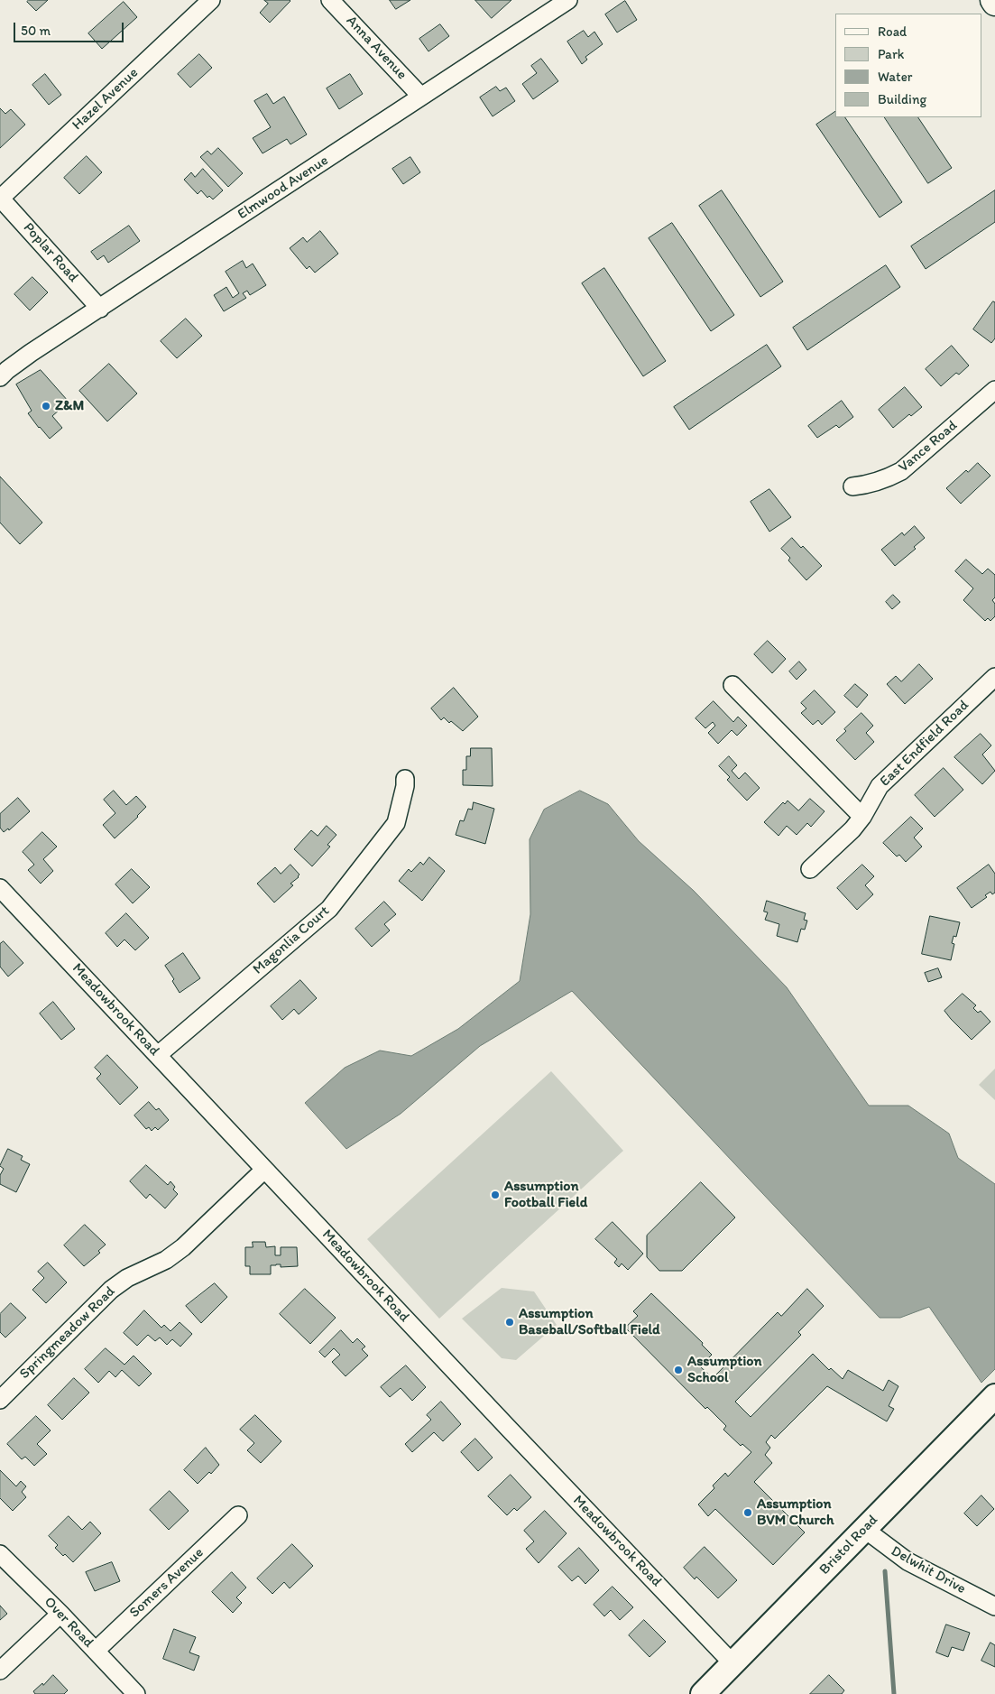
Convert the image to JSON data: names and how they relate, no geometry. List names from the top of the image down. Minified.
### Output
{"streets":{"main road":["Bristol Road"],"street":["Anna Avenue","Hazel Avenue","Elmwood Avenue","Poplar Road","Vance Road","East Endfield Road","Magonlia Court","Meadowbrook Road","Springmeadow Road","Delwhit Drive","Somers Avenue","Over Road"]},"crossings":[["Anna Avenue","Elmwood Avenue"],["Hazel Avenue","Poplar Road"],["Elmwood Avenue","Poplar Road"],["Magonlia Court","Meadowbrook Road"],["Meadowbrook Road","Springmeadow Road"],["Meadowbrook Road","Bristol Road"],["Bristol Road","Delwhit Drive"],["Somers Avenue","Over Road"]],"places":["Z&M","Assumption Football Field","Assumption Baseball/Softball Field","Assumption School","Assumption BVM Church"],"legend":["Road","Park","Water","Building"],"scale_bar":"50 m"}
